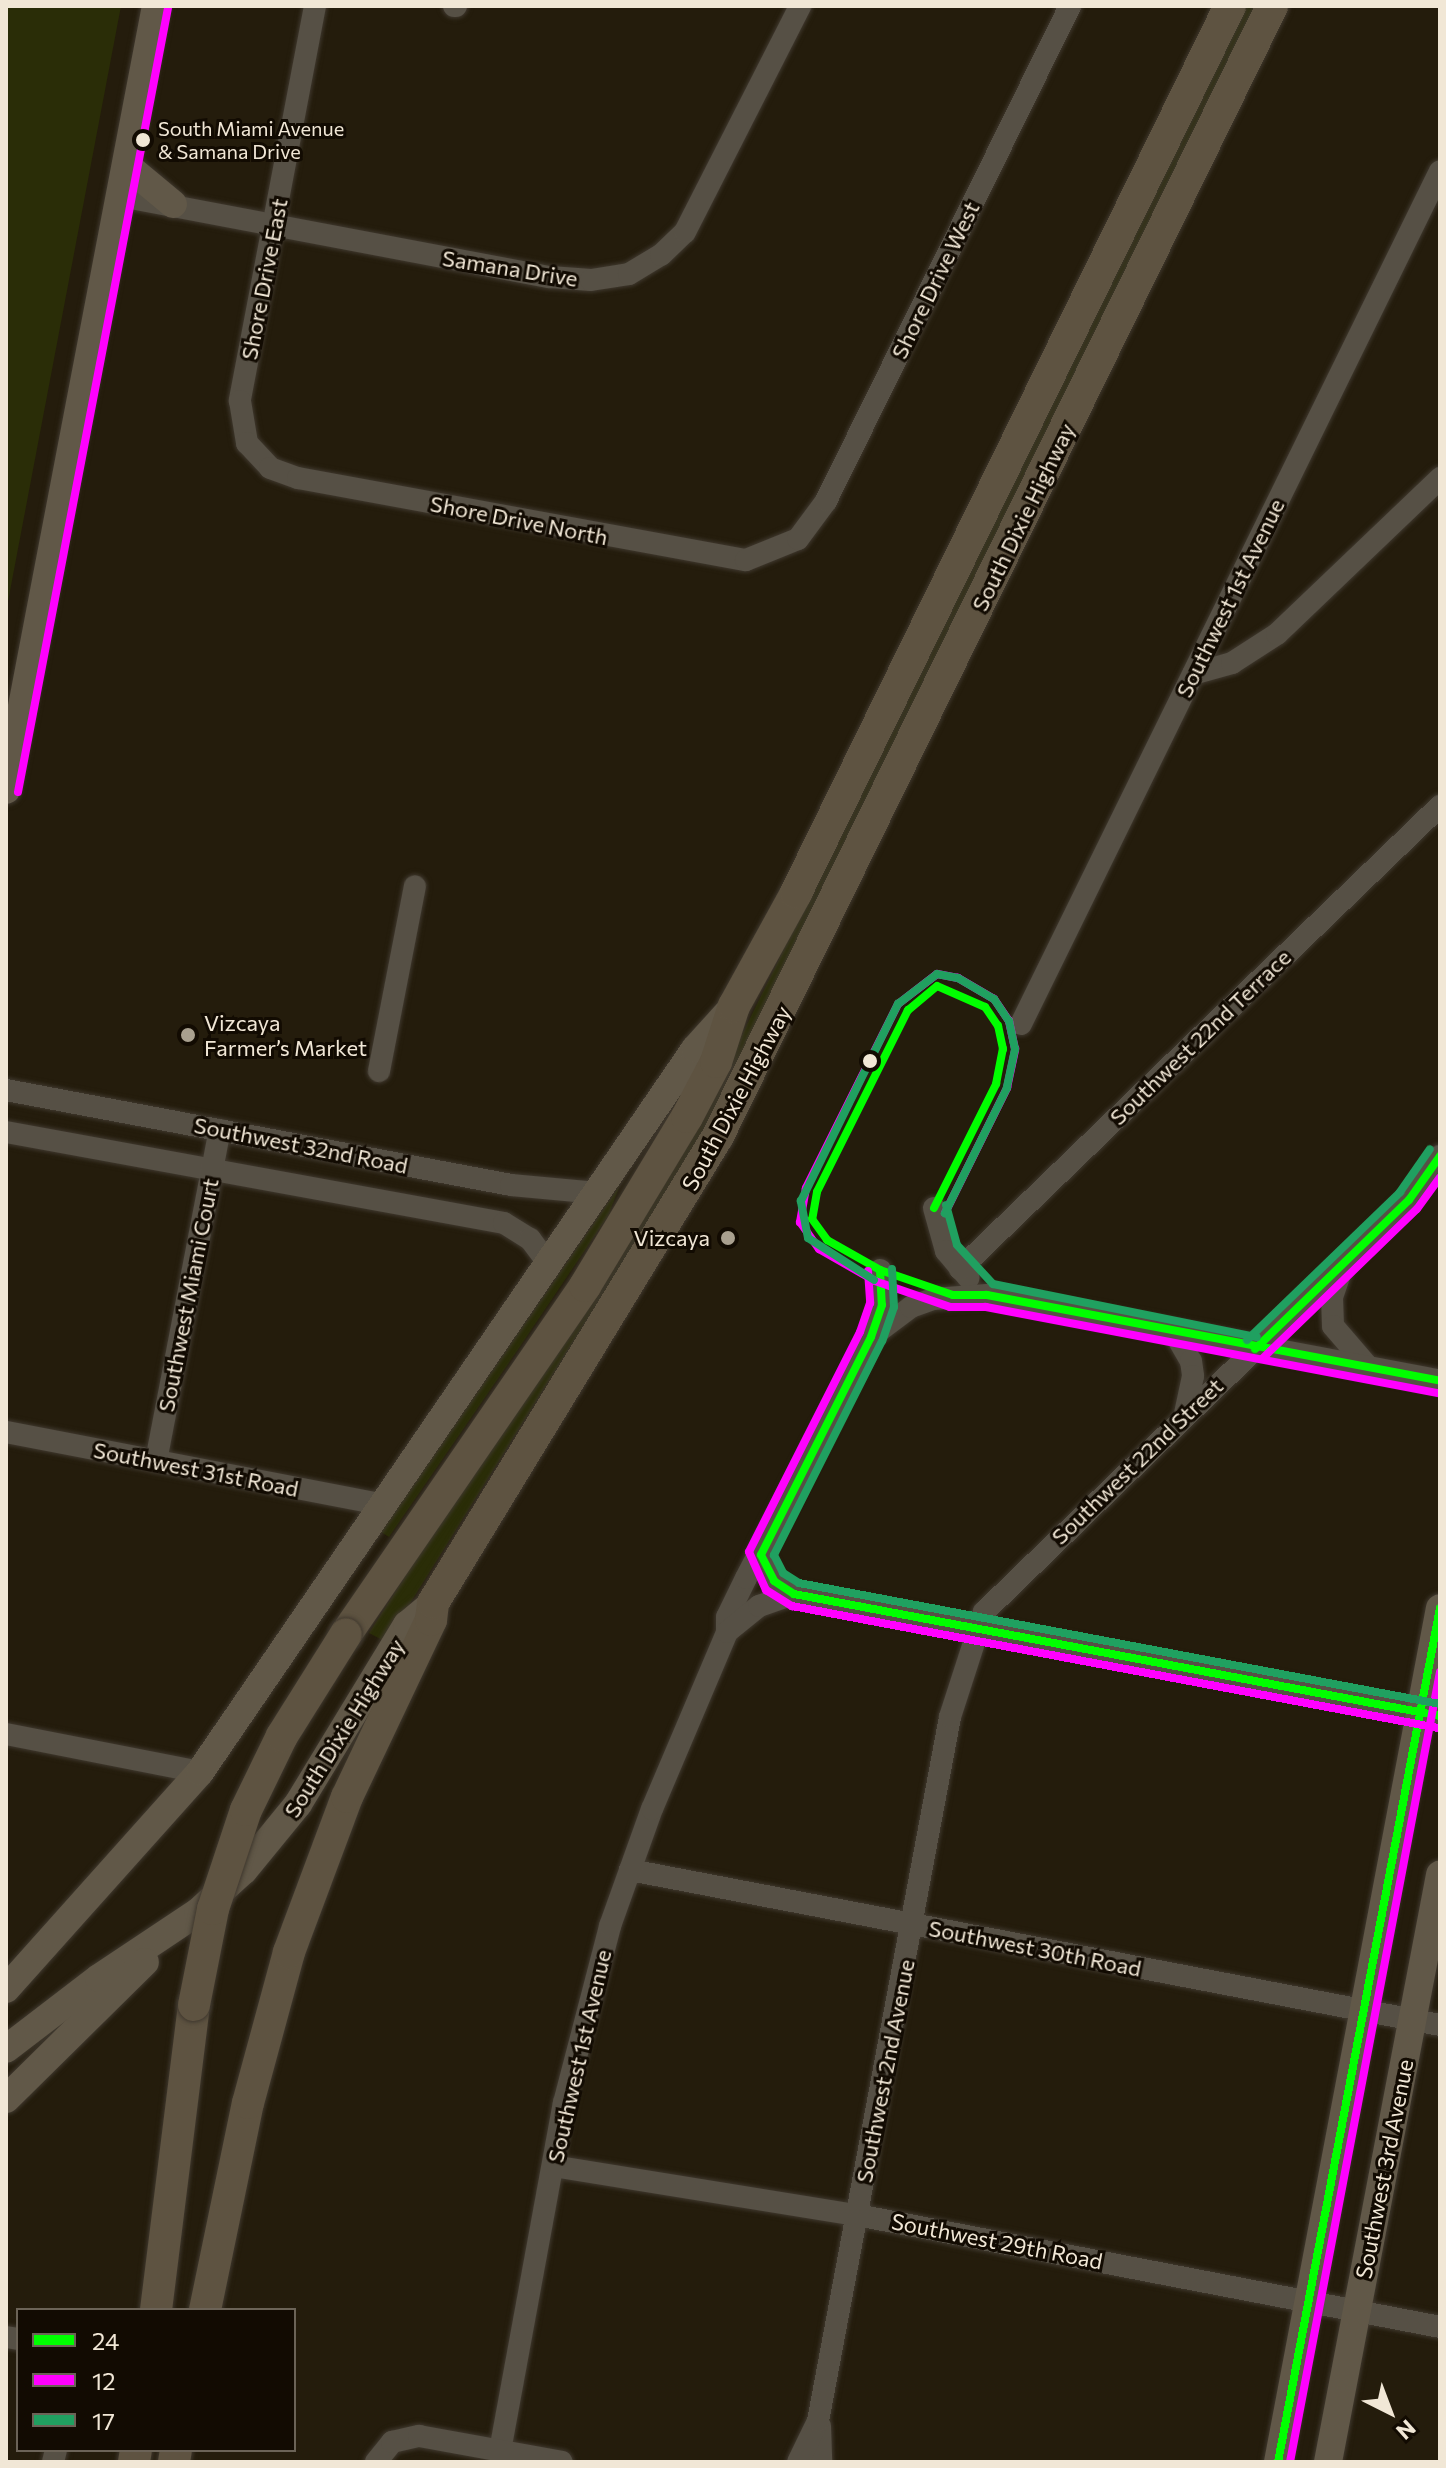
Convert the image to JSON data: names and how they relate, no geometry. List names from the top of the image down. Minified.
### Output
{"streets":{"highway":["South Dixie Highway"],"main road":["Southwest 3rd Avenue"],"street":["Samana Drive","Shore Drive East","Shore Drive West","Shore Drive North","Southwest 1st Avenue","Southwest 22nd Terrace","Southwest 32nd Road","Southwest Miami Court","Southwest 22nd Street","Southwest 31st Road","Southwest 30th Road","Southwest 2nd Avenue","Southwest 29th Road"]},"crossings":[["Samana Drive","Shore Drive East"],["Shore Drive East","Shore Drive North"],["Shore Drive West","Shore Drive North"],["South Dixie Highway","Southwest 32nd Road"],["South Dixie Highway","Southwest 31st Road"],["Southwest 1st Avenue","Southwest 30th Road"],["Southwest 1st Avenue","Southwest 29th Road"],["Southwest 32nd Road","Southwest Miami Court"],["Southwest Miami Court","Southwest 31st Road"],["Southwest 22nd Street","Southwest 2nd Avenue"],["Southwest 30th Road","Southwest 2nd Avenue"],["Southwest 30th Road","Southwest 3rd Avenue"],["Southwest 2nd Avenue","Southwest 29th Road"],["Southwest 3rd Avenue","Southwest 29th Road"]],"places":["South Miami Avenue & Samana Drive","Vizcaya Farmer’s Market","Vizcaya"],"lines":["transit line 12","transit line 17","transit line 24"],"legend":["24","12","17"],"north":"bottom right"}
